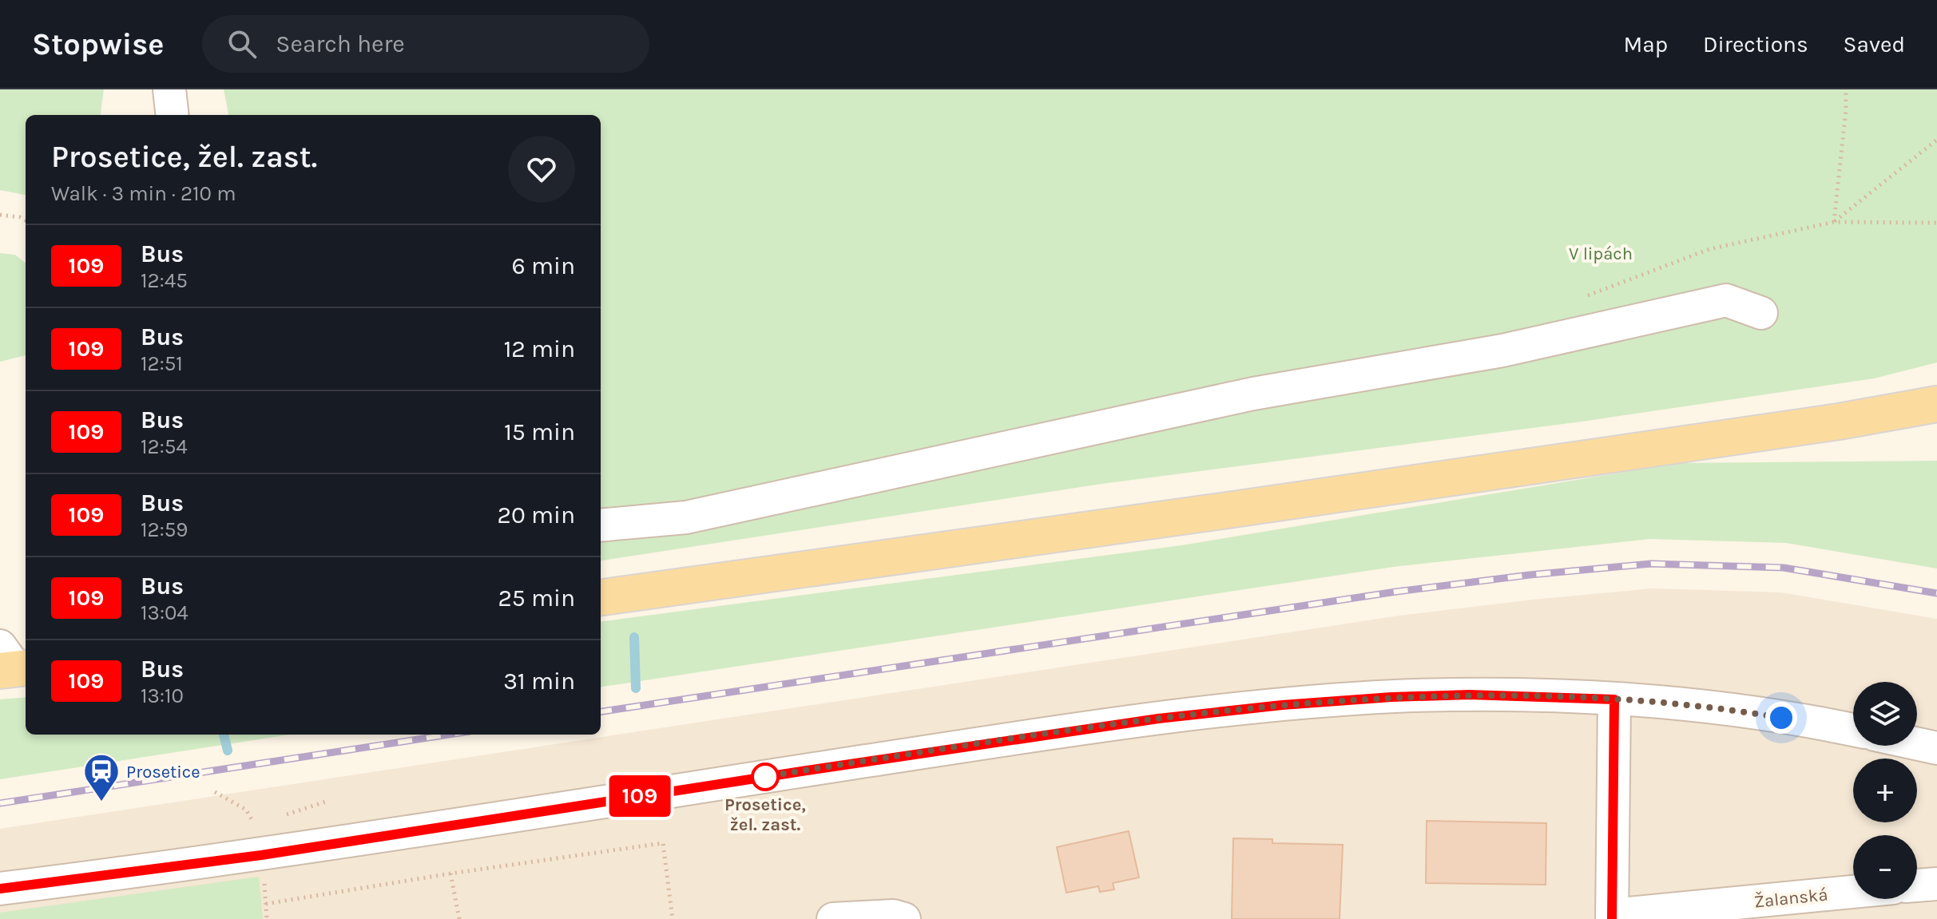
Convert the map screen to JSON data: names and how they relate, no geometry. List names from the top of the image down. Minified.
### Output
{"streets":{"street":["Žalanská"]},"parks":["V lipách"],"places":{"other":["Prosetice, žel. zast."],"station":["Prosetice"]},"lines":["bus line 109"],"page":{"header":"Stopwise","search":"Search here","nav":["Map","Directions","Saved"],"on_map":"109","heading":["Prosetice, žel. zast.","Walk · 3 min · 210 m"],"list":[{"mark":"109","name":"Bus","note":"12:45","value":"6 min"},{"mark":"109","name":"Bus","note":"12:51","value":"12 min"},{"mark":"109","name":"Bus","note":"12:54","value":"15 min"},{"mark":"109","name":"Bus","note":"12:59","value":"20 min"},{"mark":"109","name":"Bus","note":"13:04","value":"25 min"},{"mark":"109","name":"Bus","note":"13:10","value":"31 min"}],"map_buttons":["+","−"]}}
